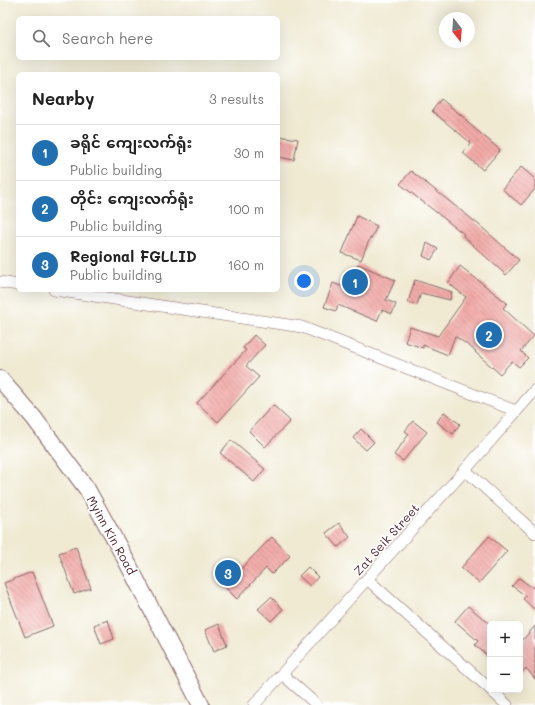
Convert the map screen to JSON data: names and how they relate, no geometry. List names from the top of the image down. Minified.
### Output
{"streets":{"street":["Myinn Kin Road","Zat Seik Street"]},"north":"bottom","page":{"search":"Search here","heading":["Nearby","3 results"],"list":[{"mark":"1","name":"ခရိုင် ကျေးလက်ရုံး","note":"Public building","value":"30 m"},{"mark":"2","name":"တိုင်း ကျေးလက်ရုံး","note":"Public building","value":"100 m"},{"mark":"3","name":"Regional FGLLID","note":"Public building","value":"160 m"}],"pins":["1","2","3"],"map_buttons":["+","−"]}}
